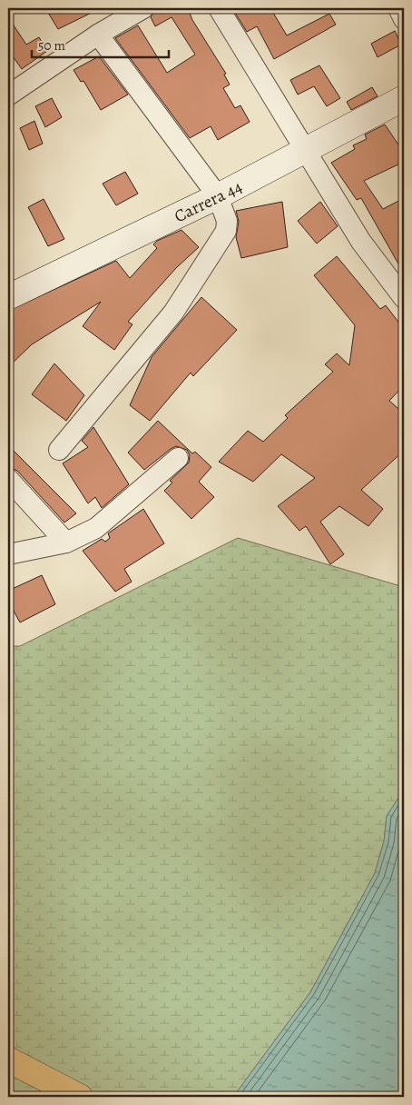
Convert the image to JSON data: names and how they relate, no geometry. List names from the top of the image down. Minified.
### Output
{"streets":{"main road":["Carrera 44"]},"scale_bar":"50 m"}
